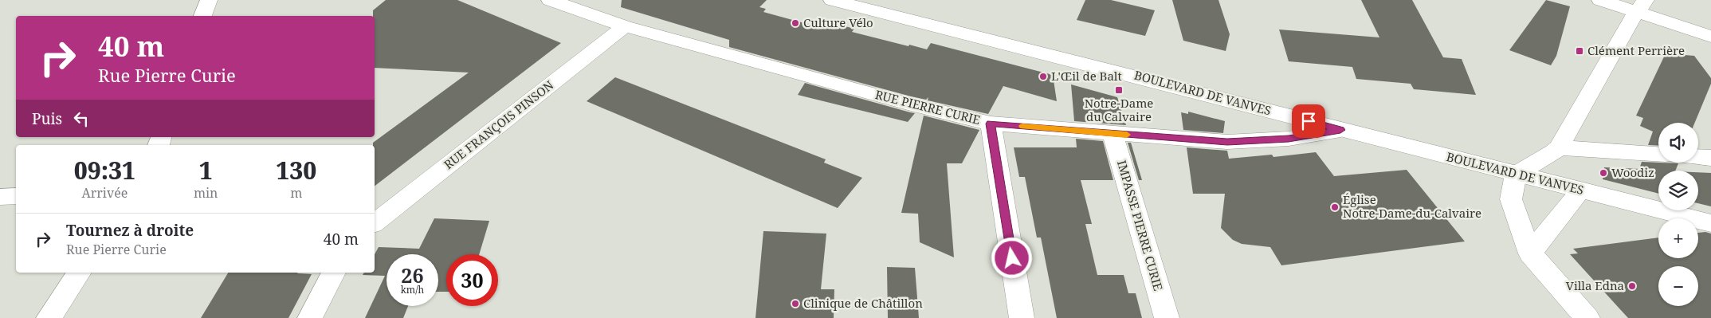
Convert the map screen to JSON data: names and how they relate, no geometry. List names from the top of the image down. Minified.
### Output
{"streets":{"street":["BOULEVARD DE VANVES","RUE PIERRE CURIE","RUE FRANÇOIS PINSON","IMPASSE PIERRE CURIE"]},"crossings":[["BOULEVARD DE VANVES","RUE PIERRE CURIE"],["RUE PIERRE CURIE","RUE FRANÇOIS PINSON"],["RUE PIERRE CURIE","IMPASSE PIERRE CURIE"]],"places":{"other":["Culture Vélo","L'Œil de Balt","Woodiz","Église Notre-Dame-du-Calvaire","Villa Edna","Clinique de Châtillon"],"transit":["Clément Perrière","Notre-Dame du Calvaire"]},"page":{"turn":["40 m","Rue Pierre Curie"],"then":"Puis","map_buttons":["+","−"],"eta":["09:31","Arrivée","1","min","130","m"],"list":[{"name":"Tournez à droite","note":"Rue Pierre Curie","value":"40 m"}],"speed":"26 km/h","limit":"30"}}
